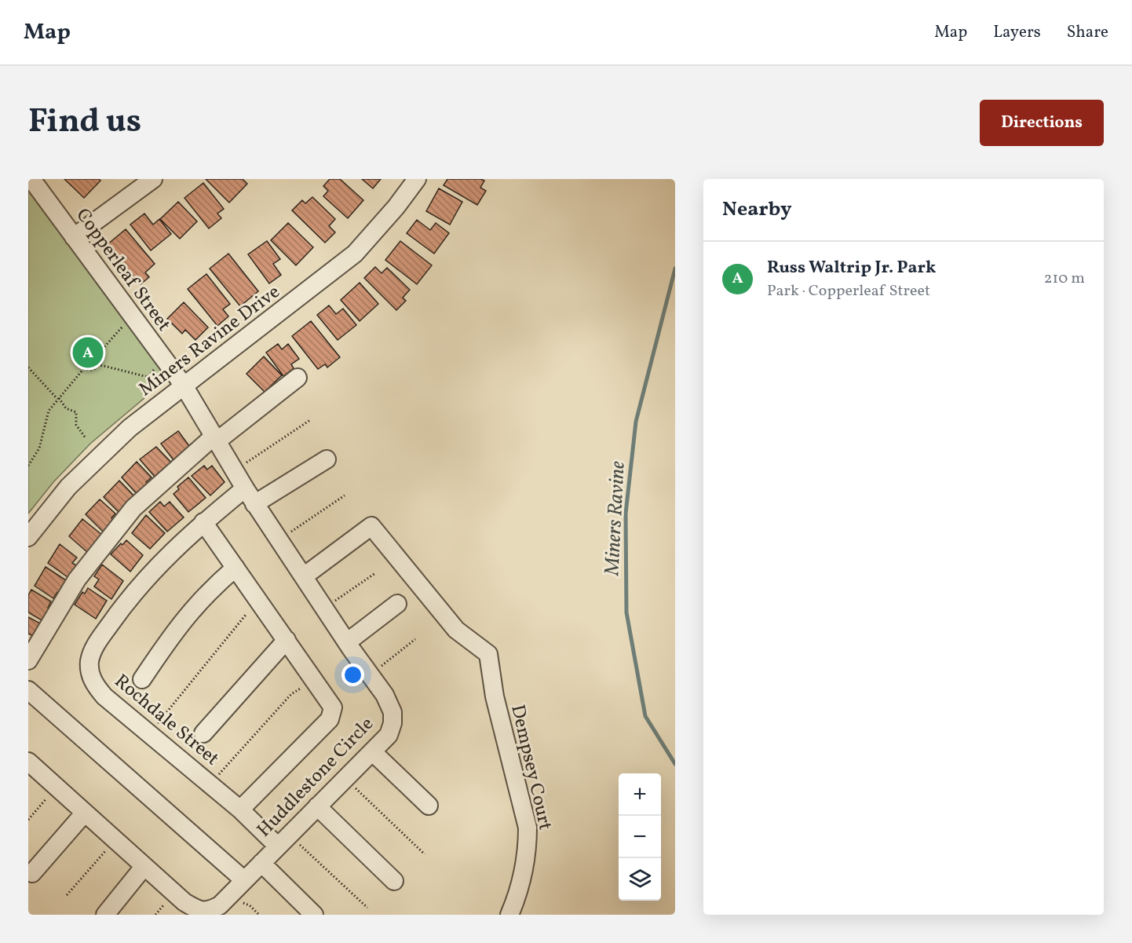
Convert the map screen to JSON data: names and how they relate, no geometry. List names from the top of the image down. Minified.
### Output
{"streets":{"street":["Copperleaf Street","Miners Ravine Drive","Rochdale Street","Dempsey Court","Huddlestone Circle"]},"crossings":[["Copperleaf Street","Miners Ravine Drive"],["Copperleaf Street","Huddlestone Circle"],["Miners Ravine Drive","Huddlestone Circle"],["Rochdale Street","Huddlestone Circle"],["Dempsey Court","Huddlestone Circle"]],"water":["Miners Ravine"],"page":{"header":"Map","nav":["Map","Layers","Share"],"title":"Find us","buttons":"Directions","heading":"Nearby","list":[{"mark":"A","name":"Russ Waltrip Jr. Park","note":"Park · Copperleaf Street","value":"210 m"}],"pins":"A","map_buttons":["+","−"]}}
